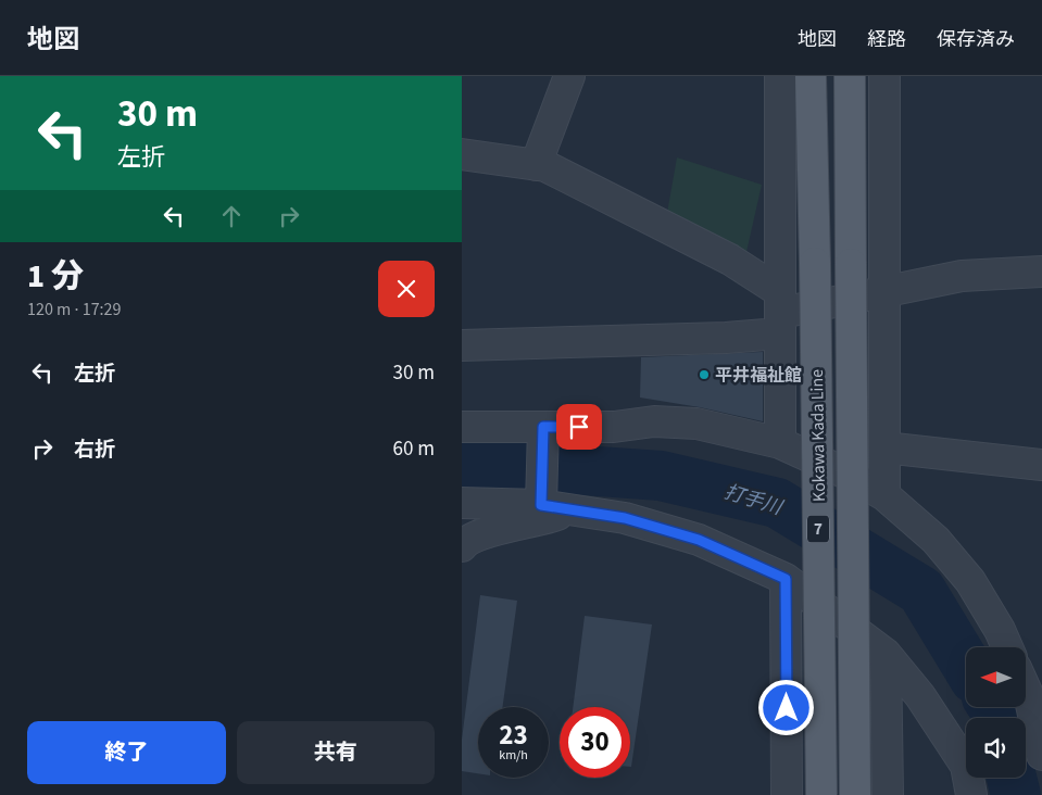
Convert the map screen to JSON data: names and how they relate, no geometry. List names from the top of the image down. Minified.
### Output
{"streets":{"main road":["Kokawa Kada Line","7"]},"water":["打手川"],"places":["平井福祉館"],"north":"left","page":{"header":"地図","nav":["地図","経路","保存済み"],"turn":["30 m","左折"],"heading":["1 分","120 m · 17:29"],"list":[{"name":"左折","value":"30 m"},{"name":"右折","value":"60 m"}],"speed":"23 km/h","limit":"30","buttons":["終了","共有"]}}
